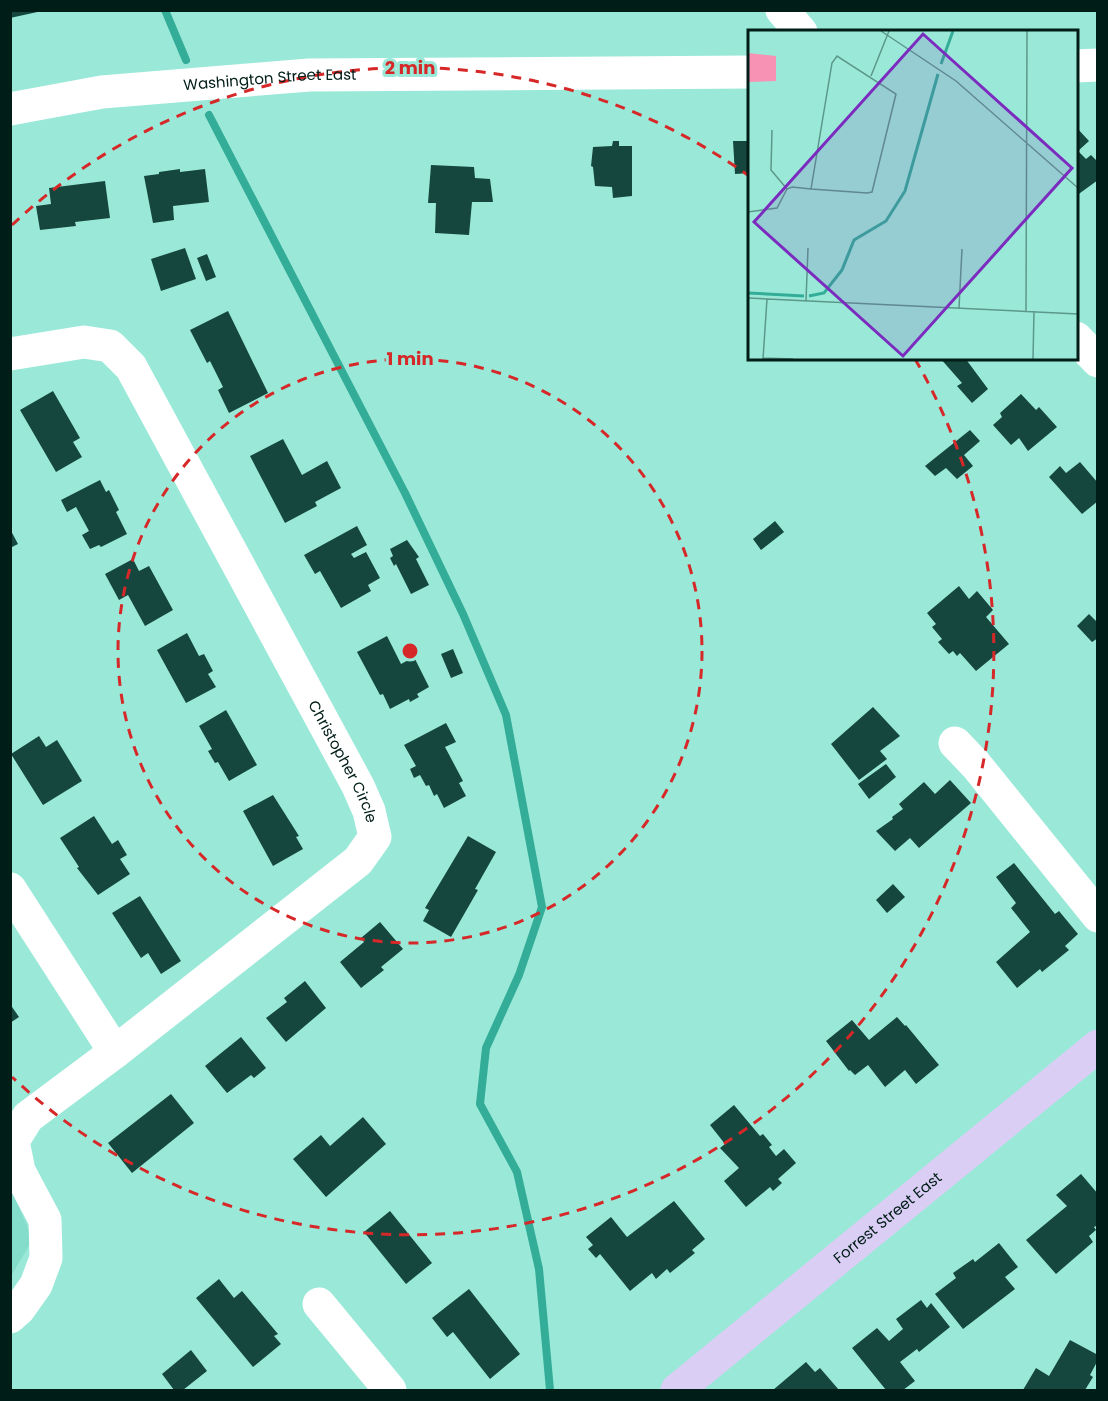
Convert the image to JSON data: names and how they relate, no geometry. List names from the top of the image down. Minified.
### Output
{"streets":{"main road":["Forrest Street East"],"street":["Washington Street East","Christopher Circle"]},"rings":["2 min","1 min"]}
